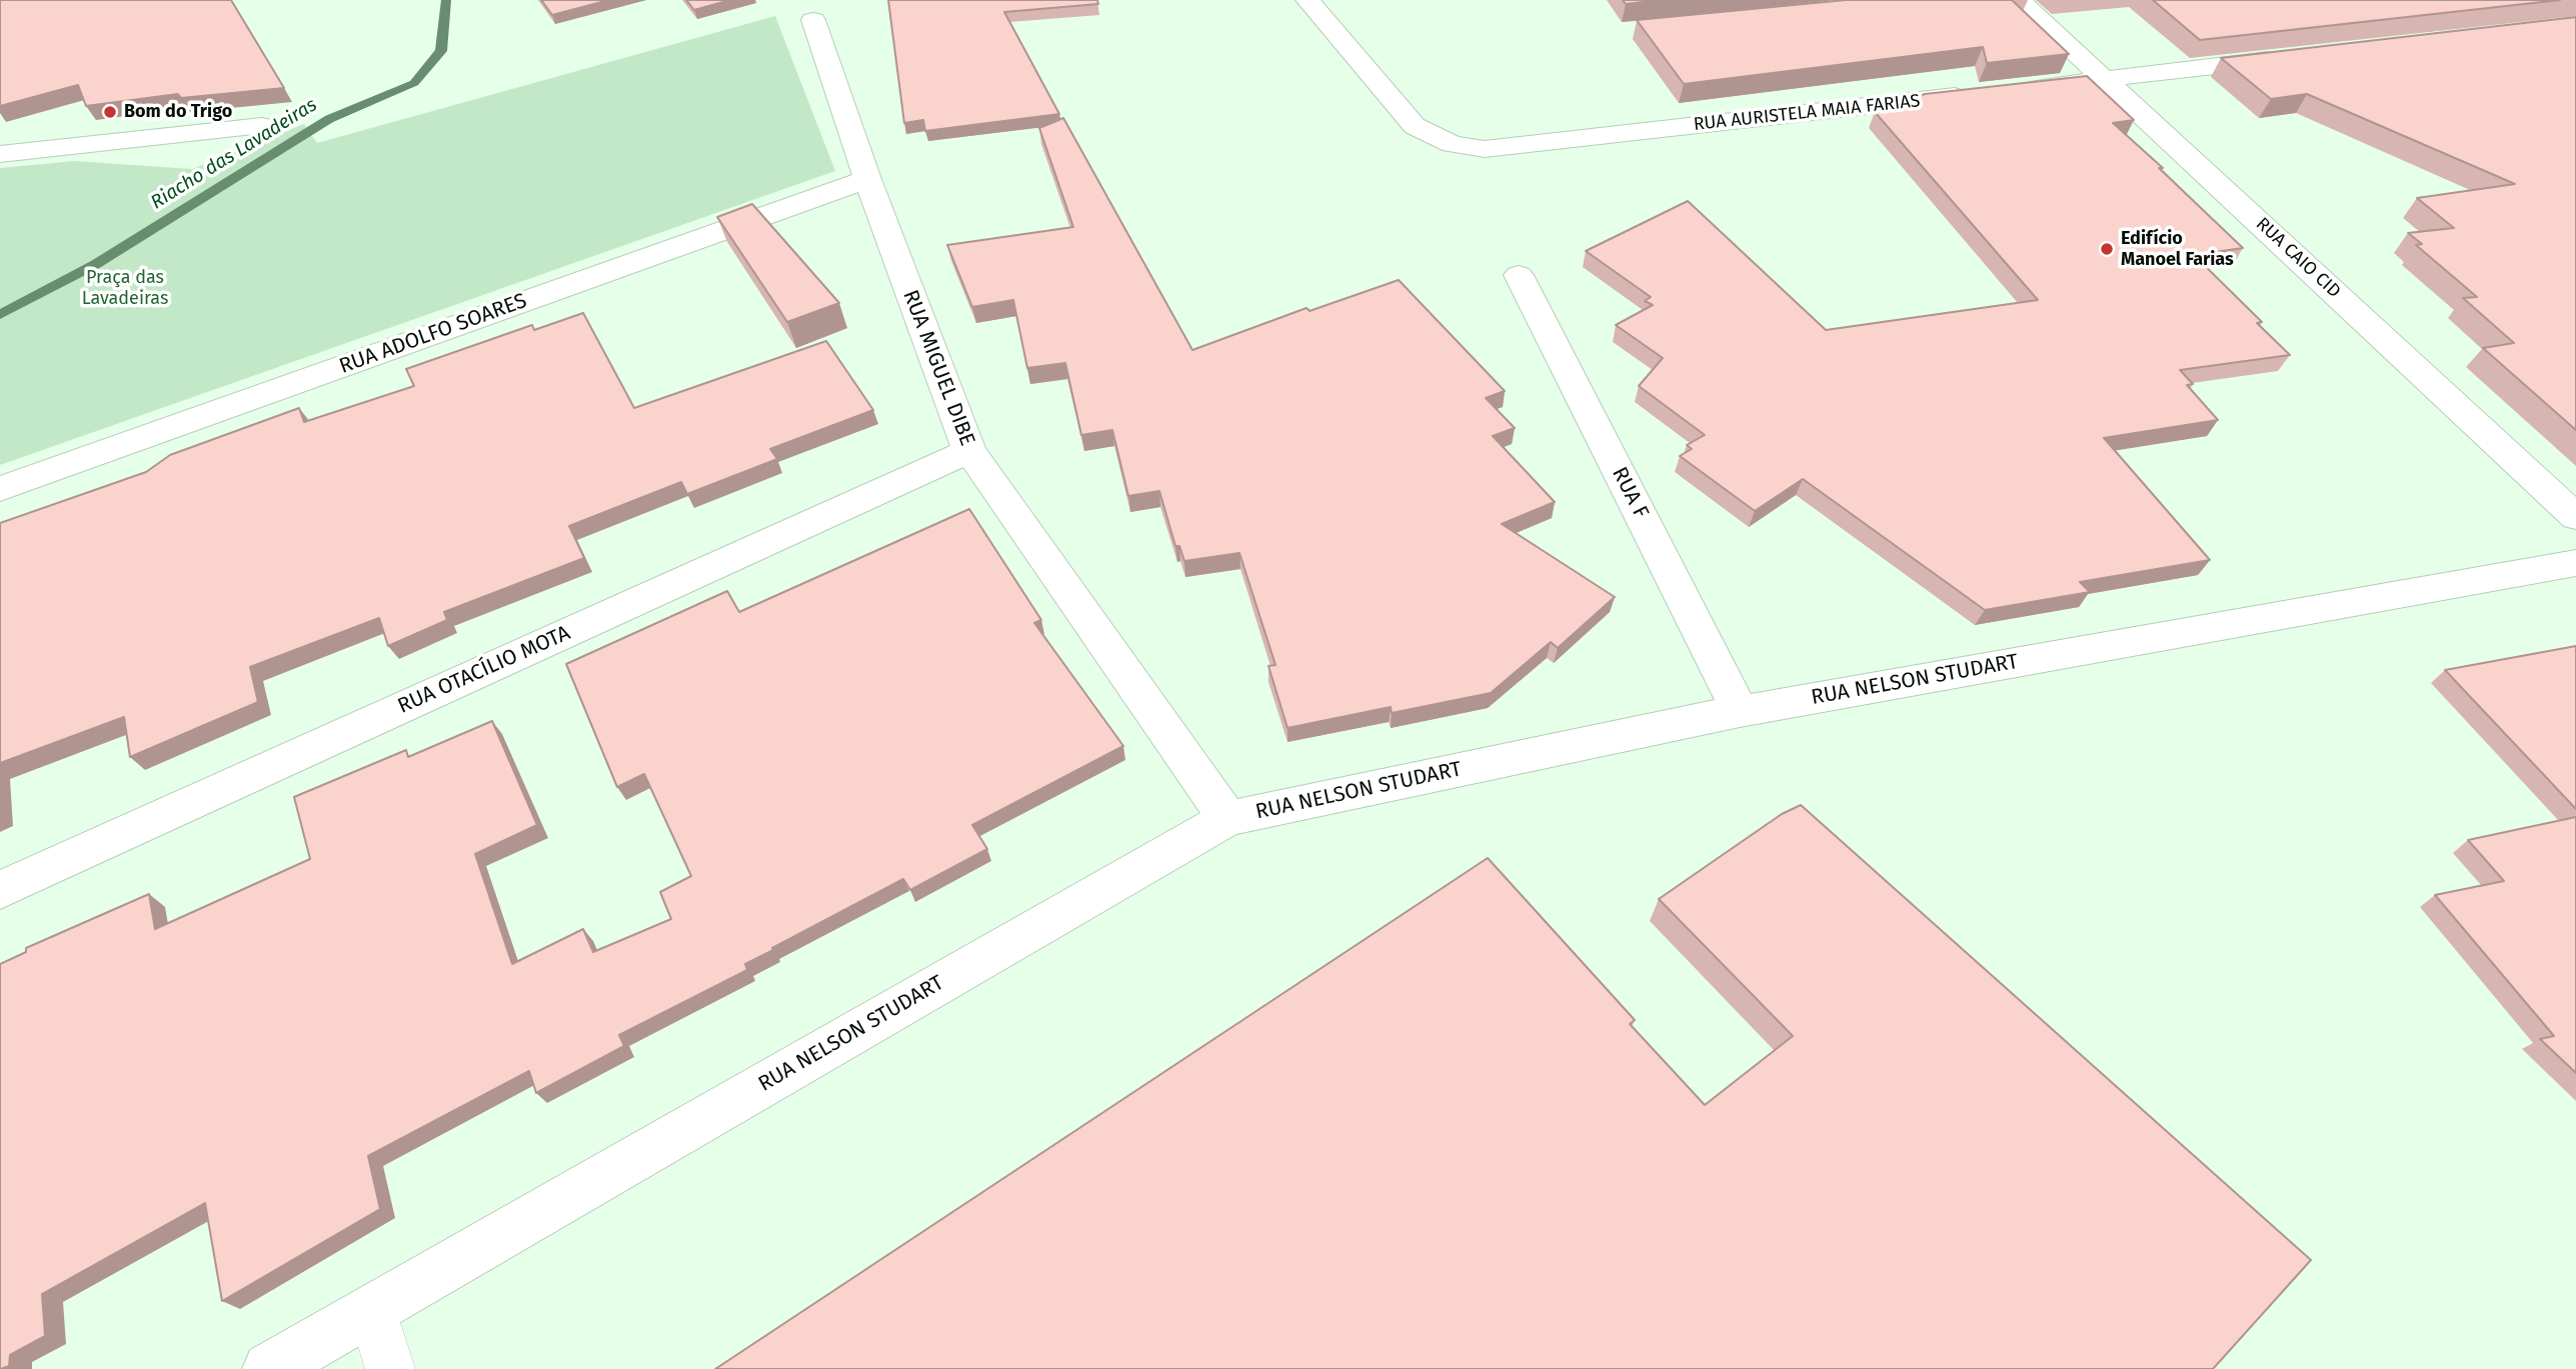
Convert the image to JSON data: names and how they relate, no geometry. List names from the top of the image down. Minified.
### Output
{"streets":{"street":["RUA AURISTELA MAIA FARIAS","RUA CAIO CID","RUA ADOLFO SOARES","RUA MIGUEL DIBE","RUA F","RUA OTACÍLIO MOTA","RUA NELSON STUDART"]},"crossings":[["RUA ADOLFO SOARES","RUA MIGUEL DIBE"],["RUA MIGUEL DIBE","RUA OTACÍLIO MOTA"],["RUA MIGUEL DIBE","RUA NELSON STUDART"],["RUA F","RUA NELSON STUDART"]],"water":["Riacho das Lavadeiras"],"parks":["Praça das Lavadeiras"],"places":["Bom do Trigo","Edifício Manoel Farias"]}
